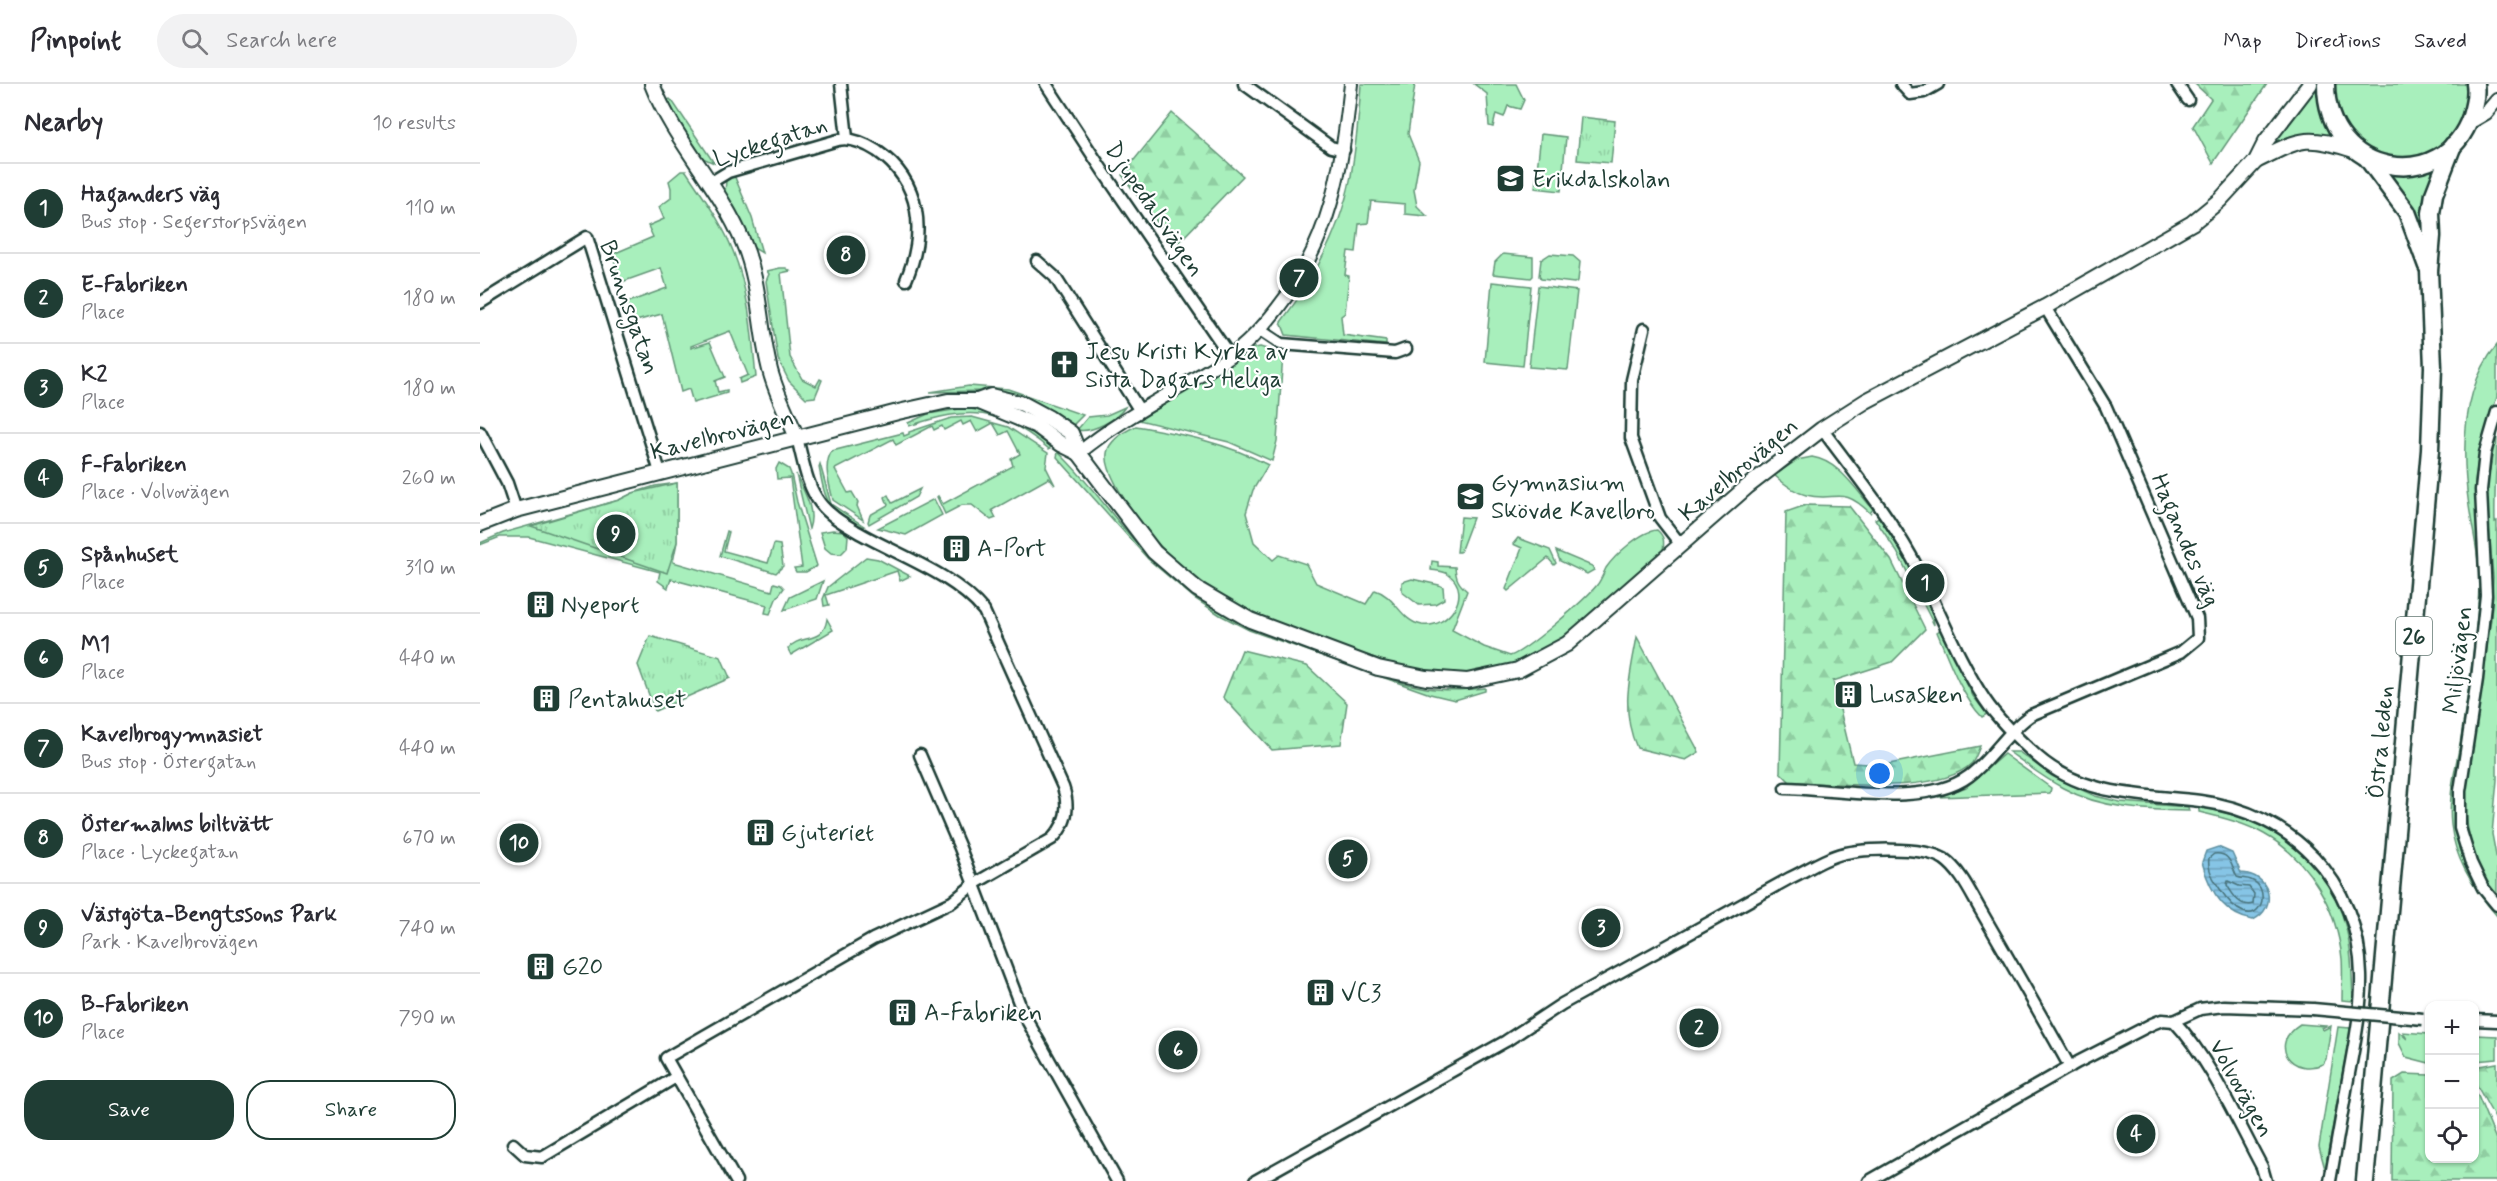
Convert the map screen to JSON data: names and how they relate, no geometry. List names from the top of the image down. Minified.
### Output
{"streets":{"highway":["26","Östra leden"],"main road":["Kavelbrovägen"],"street":["Lyckegatan","Djupedalsvägen","Brunnsgatan","Hagandes väg","Miljövägen","Volvovägen"]},"crossings":[["Brunnsgatan","Kavelbrovägen"],["Kavelbrovägen","Hagandes väg"],["Kavelbrovägen","26"],["Kavelbrovägen","Östra leden"],["26","Östra leden"]],"places":{"school or university":["Erikdalskolan","Gymnasium Skövde Kavelbro"],"church":["Jesu Kristi Kyrka av Sista Dagars Heliga"],"building":["A-Port","Nyeport","Lusasken","Pentahuset","Gjuteriet","G20","VC3","A-Fabriken"]},"page":{"header":"Pinpoint","search":"Search here","nav":["Map","Directions","Saved"],"heading":["Nearby","10 results"],"list":[{"mark":"1","name":"Haganders väg","note":"Bus stop · Segerstorpsvägen","value":"110 m"},{"mark":"2","name":"E-Fabriken","note":"Place","value":"180 m"},{"mark":"3","name":"K2","note":"Place","value":"180 m"},{"mark":"4","name":"F-Fabriken","note":"Place · Volvovägen","value":"260 m"},{"mark":"5","name":"Spånhuset","note":"Place","value":"310 m"},{"mark":"6","name":"M1","note":"Place","value":"440 m"},{"mark":"7","name":"Kavelbrogymnasiet","note":"Bus stop · Östergatan","value":"440 m"},{"mark":"8","name":"Östermalms biltvätt","note":"Place · Lyckegatan","value":"670 m"},{"mark":"9","name":"Västgöta-Bengtssons Park","note":"Park · Kavelbrovägen","value":"740 m"},{"mark":"10","name":"B-Fabriken","note":"Place","value":"790 m"}],"pins":["8","7","9","1","10","5","3","2","6","4"],"map_buttons":["+","−"],"buttons":["Save","Share"]}}
